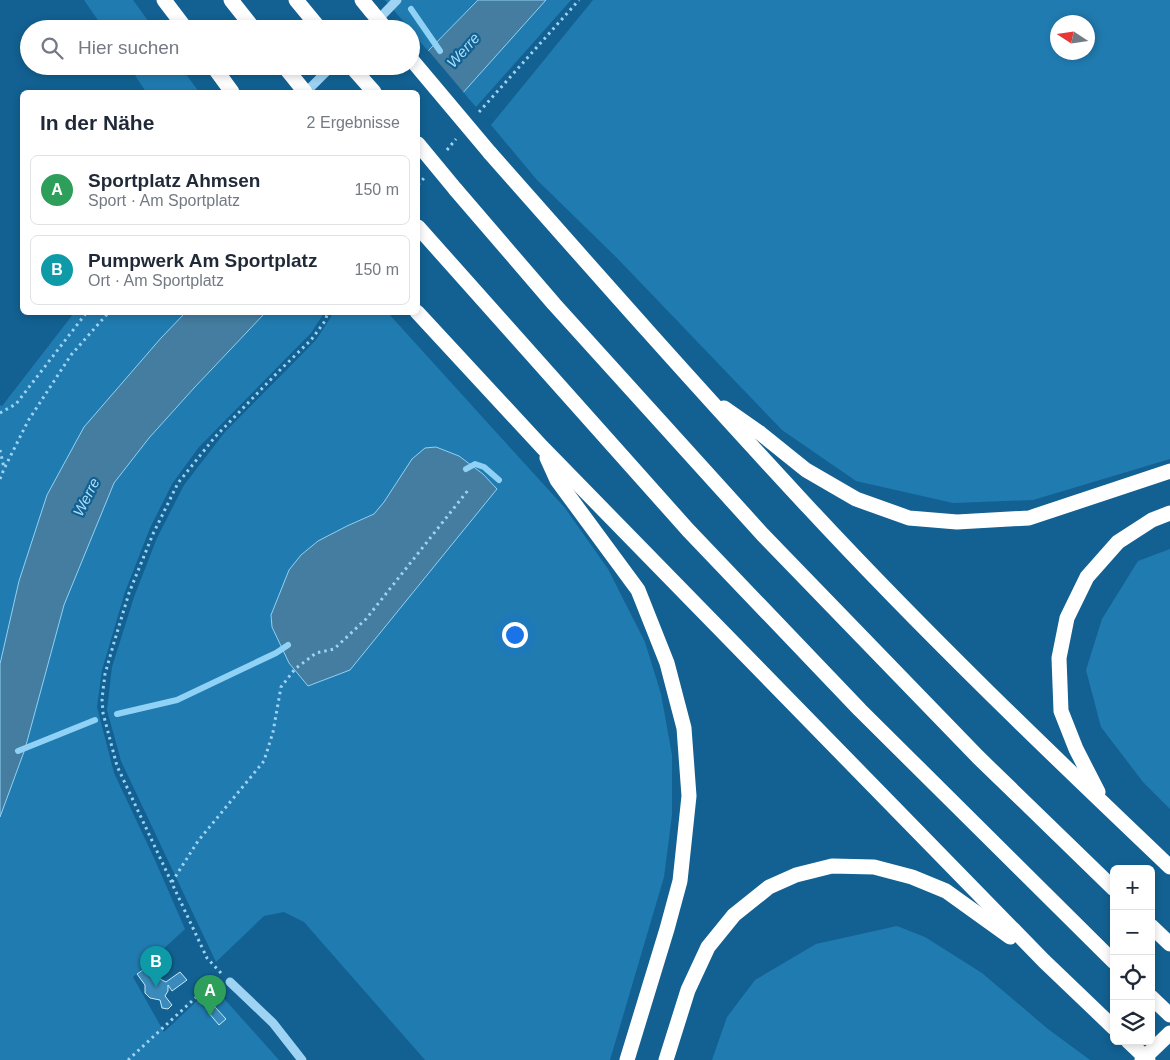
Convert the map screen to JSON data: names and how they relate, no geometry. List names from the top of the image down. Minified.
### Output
{"water":["Werre"],"north":"left","page":{"search":"Hier suchen","heading":["In der Nähe","2 Ergebnisse"],"list":[{"mark":"A","name":"Sportplatz Ahmsen","note":"Sport · Am Sportplatz","value":"150 m"},{"mark":"B","name":"Pumpwerk Am Sportplatz","note":"Ort · Am Sportplatz","value":"150 m"}],"map_buttons":["+","−"],"pins":["B","A"]}}
